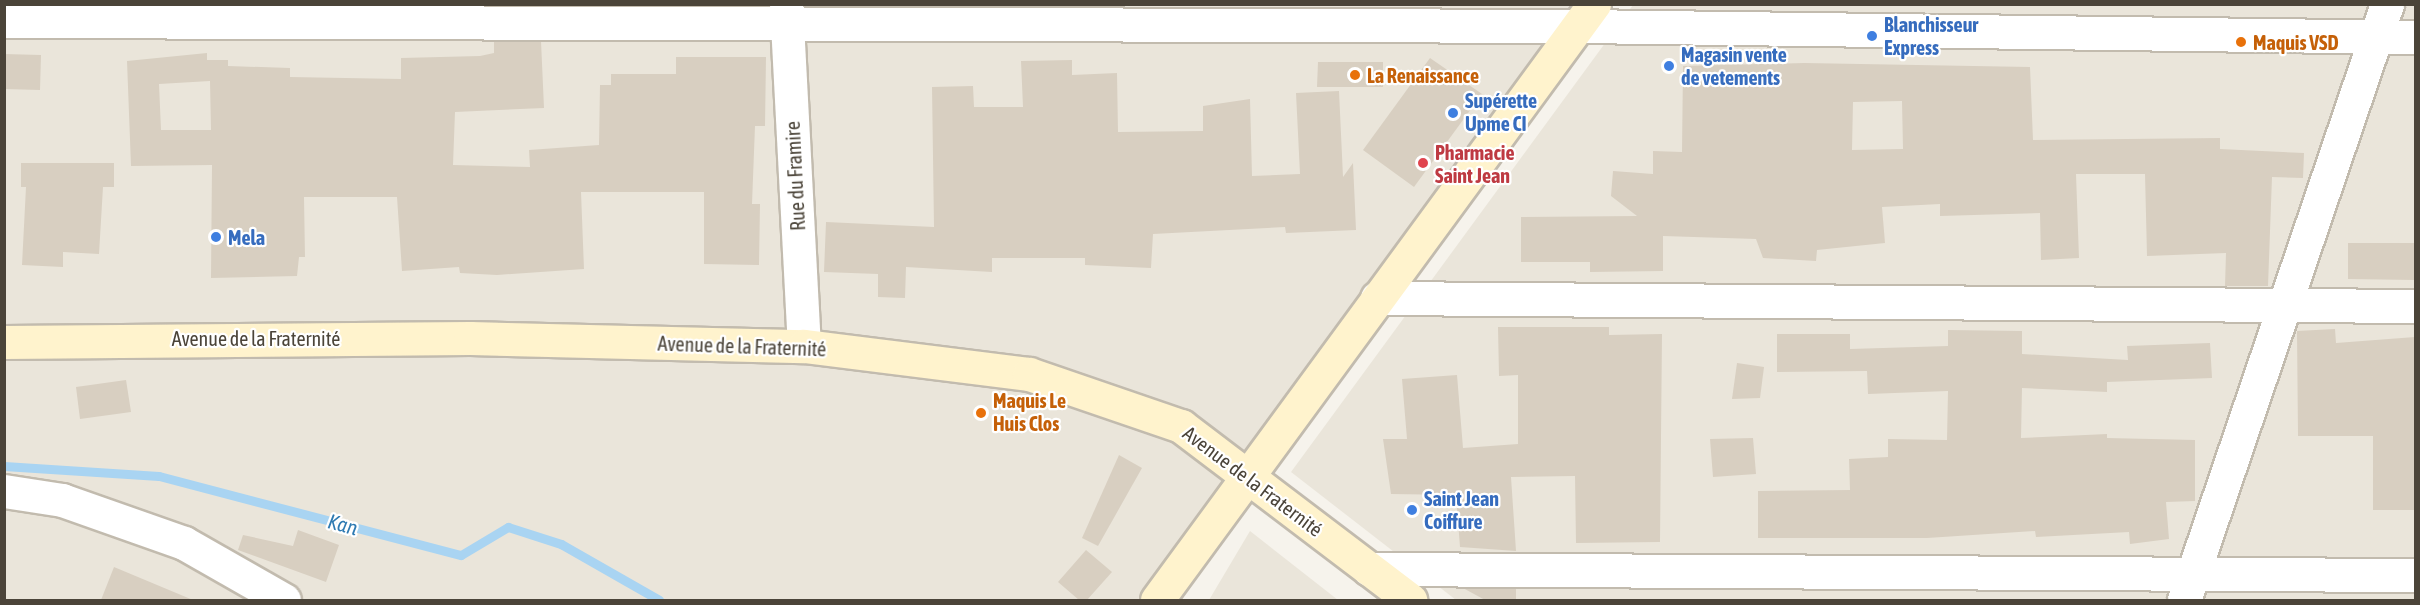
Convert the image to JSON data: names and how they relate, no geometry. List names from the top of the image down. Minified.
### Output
{"streets":{"street":["Rue du Framire","Avenue de la Fraternité"]},"crossings":[["Rue du Framire","Avenue de la Fraternité"]],"water":["Kan"],"places":["Blanchisseur Express","Maquis VSD","Magasin vente de vetements","La Renaissance","Supérette Upme CI","Pharmacie Saint Jean","Mela","Maquis Le Huis Clos","Saint Jean Coiffure"]}
